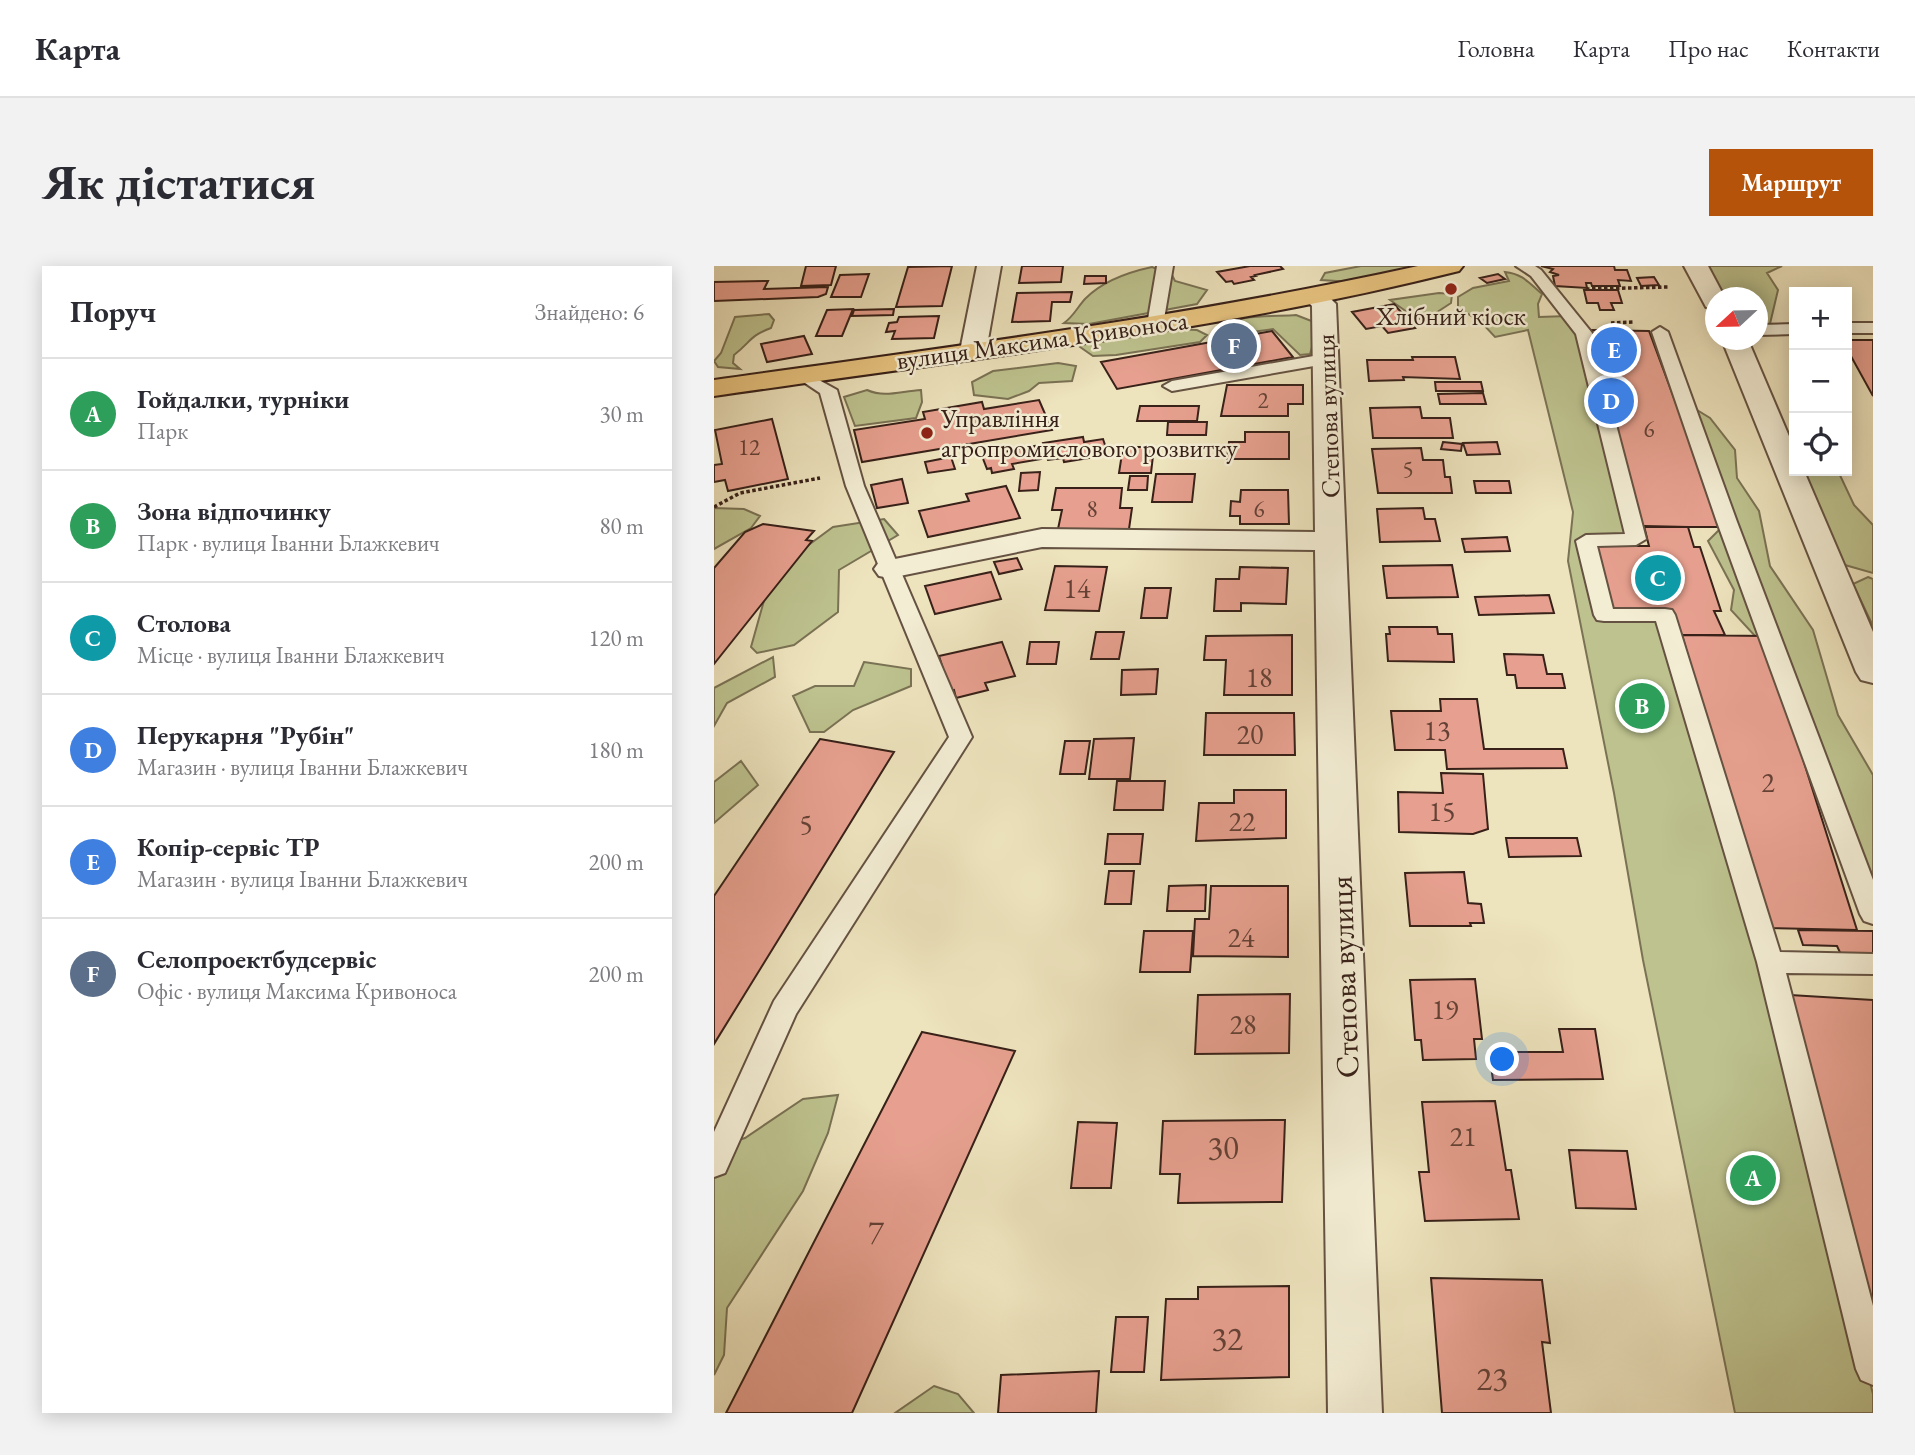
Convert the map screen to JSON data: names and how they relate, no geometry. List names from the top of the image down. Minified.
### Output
{"streets":{"main road":["вулиця Максима Кривоноса"],"street":["Степова вулиця"]},"crossings":[["вулиця Максима Кривоноса","Степова вулиця"]],"places":["Хлібний кіоск","Управління агропромислового розвитку"],"house_numbers":["2","6","12","5","8","6","14","18","13","20","2","15","22","5","24","19","28","21","30","7","32","23"],"north":"left","page":{"header":"Карта","nav":["Головна","Карта","Про нас","Контакти"],"buttons":"Маршрут","title":"Як дістатися","heading":["Поруч","Знайдено: 6"],"map_buttons":["+","−"],"pins":["F","E","D","C","B","A"],"list":[{"mark":"A","name":"Гойдалки, турніки","note":"Парк","value":"30 m"},{"mark":"B","name":"Зона відпочинку","note":"Парк · вулиця Іванни Блажкевич","value":"80 m"},{"mark":"C","name":"Столова","note":"Місце · вулиця Іванни Блажкевич","value":"120 m"},{"mark":"D","name":"Перукарня \"Рубін\"","note":"Магазин · вулиця Іванни Блажкевич","value":"180 m"},{"mark":"E","name":"Копір-сервіс ТР","note":"Магазин · вулиця Іванни Блажкевич","value":"200 m"},{"mark":"F","name":"Селопроектбудсервіс","note":"Офіс · вулиця Максима Кривоноса","value":"200 m"}]}}
